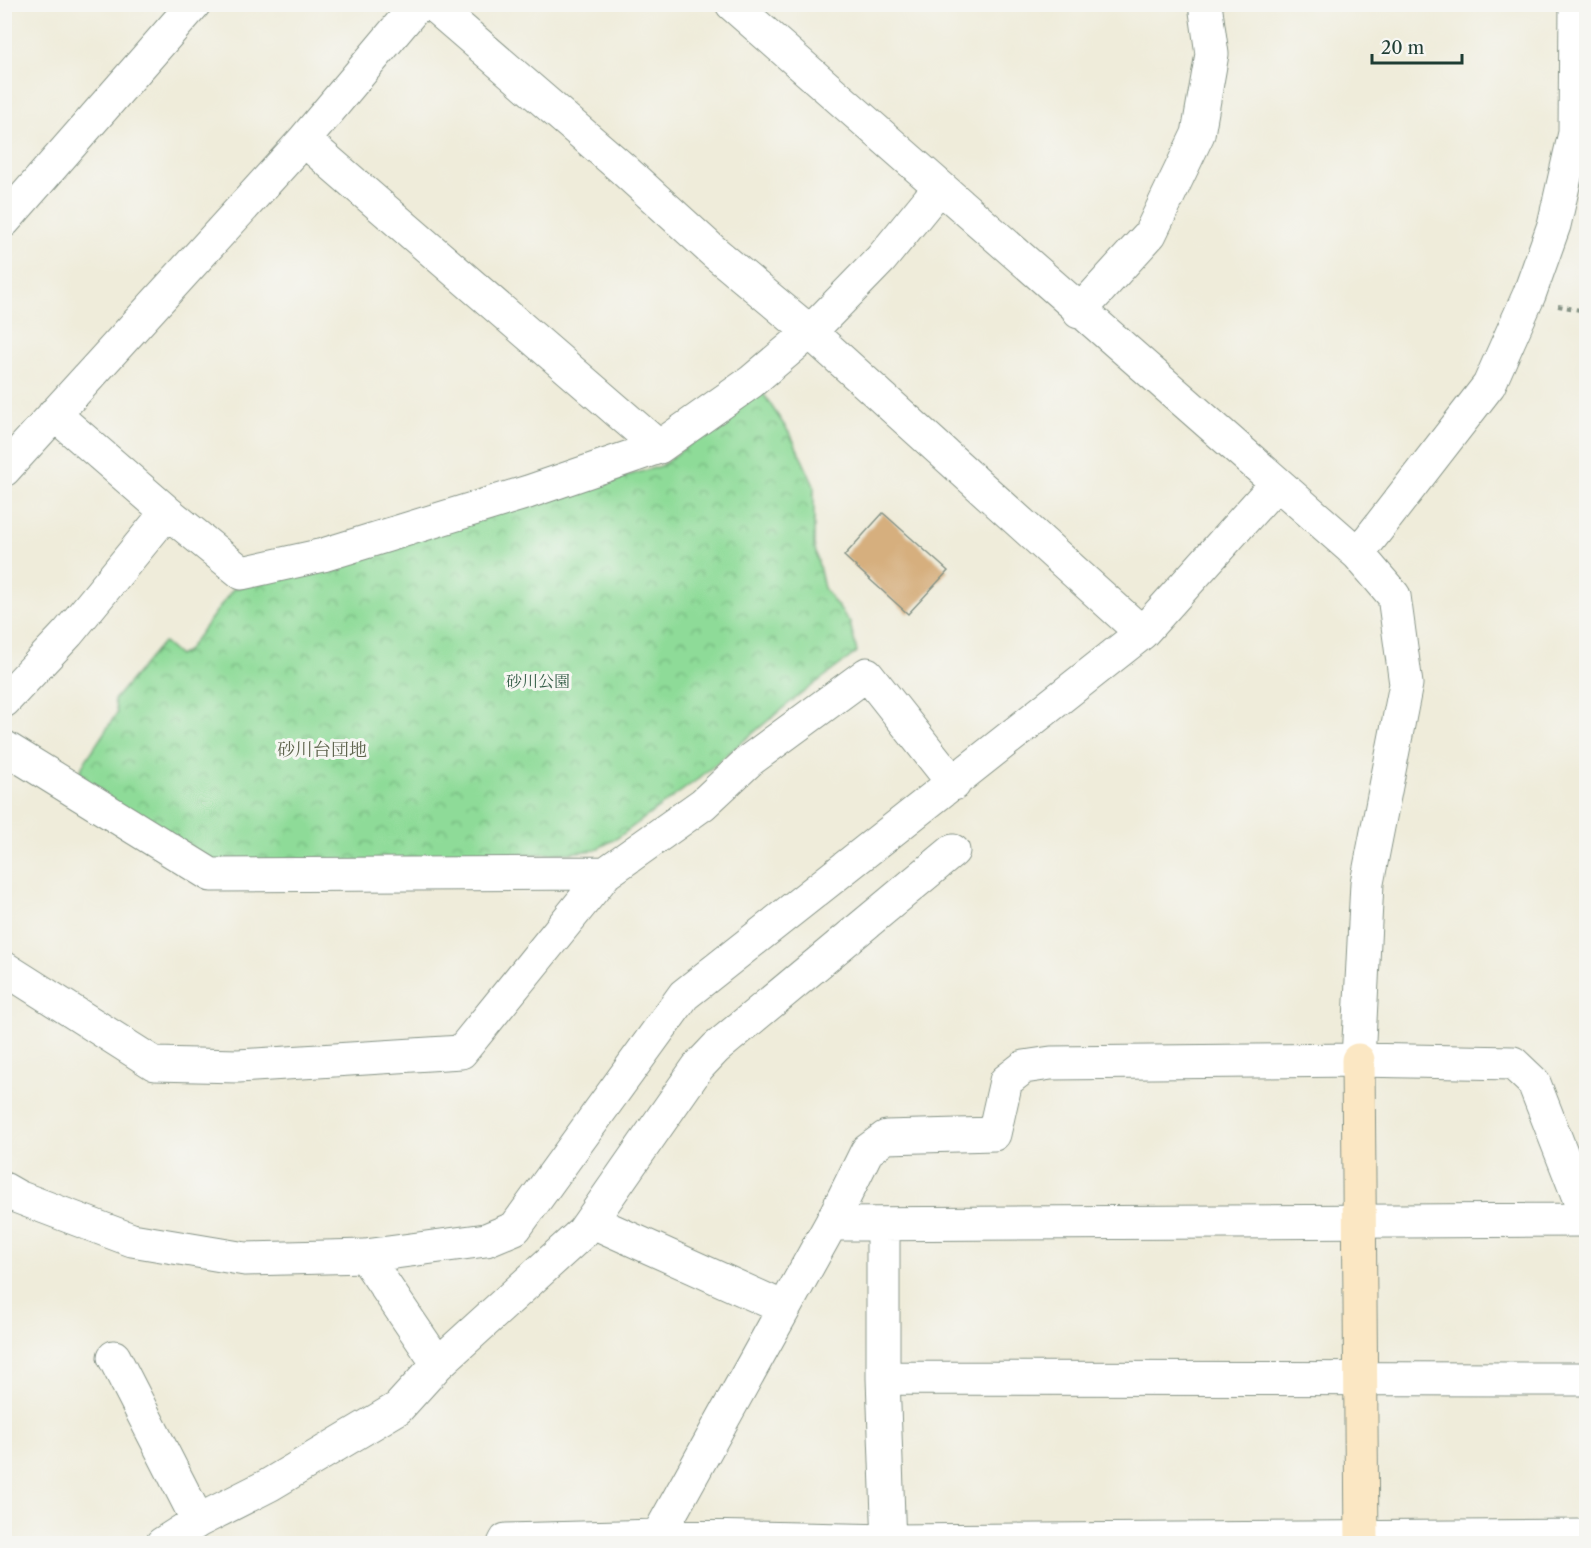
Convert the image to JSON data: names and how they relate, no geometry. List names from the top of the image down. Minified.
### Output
{"districts":["砂川台団地"],"parks":["砂川公園"],"scale_bar":"20 m"}
